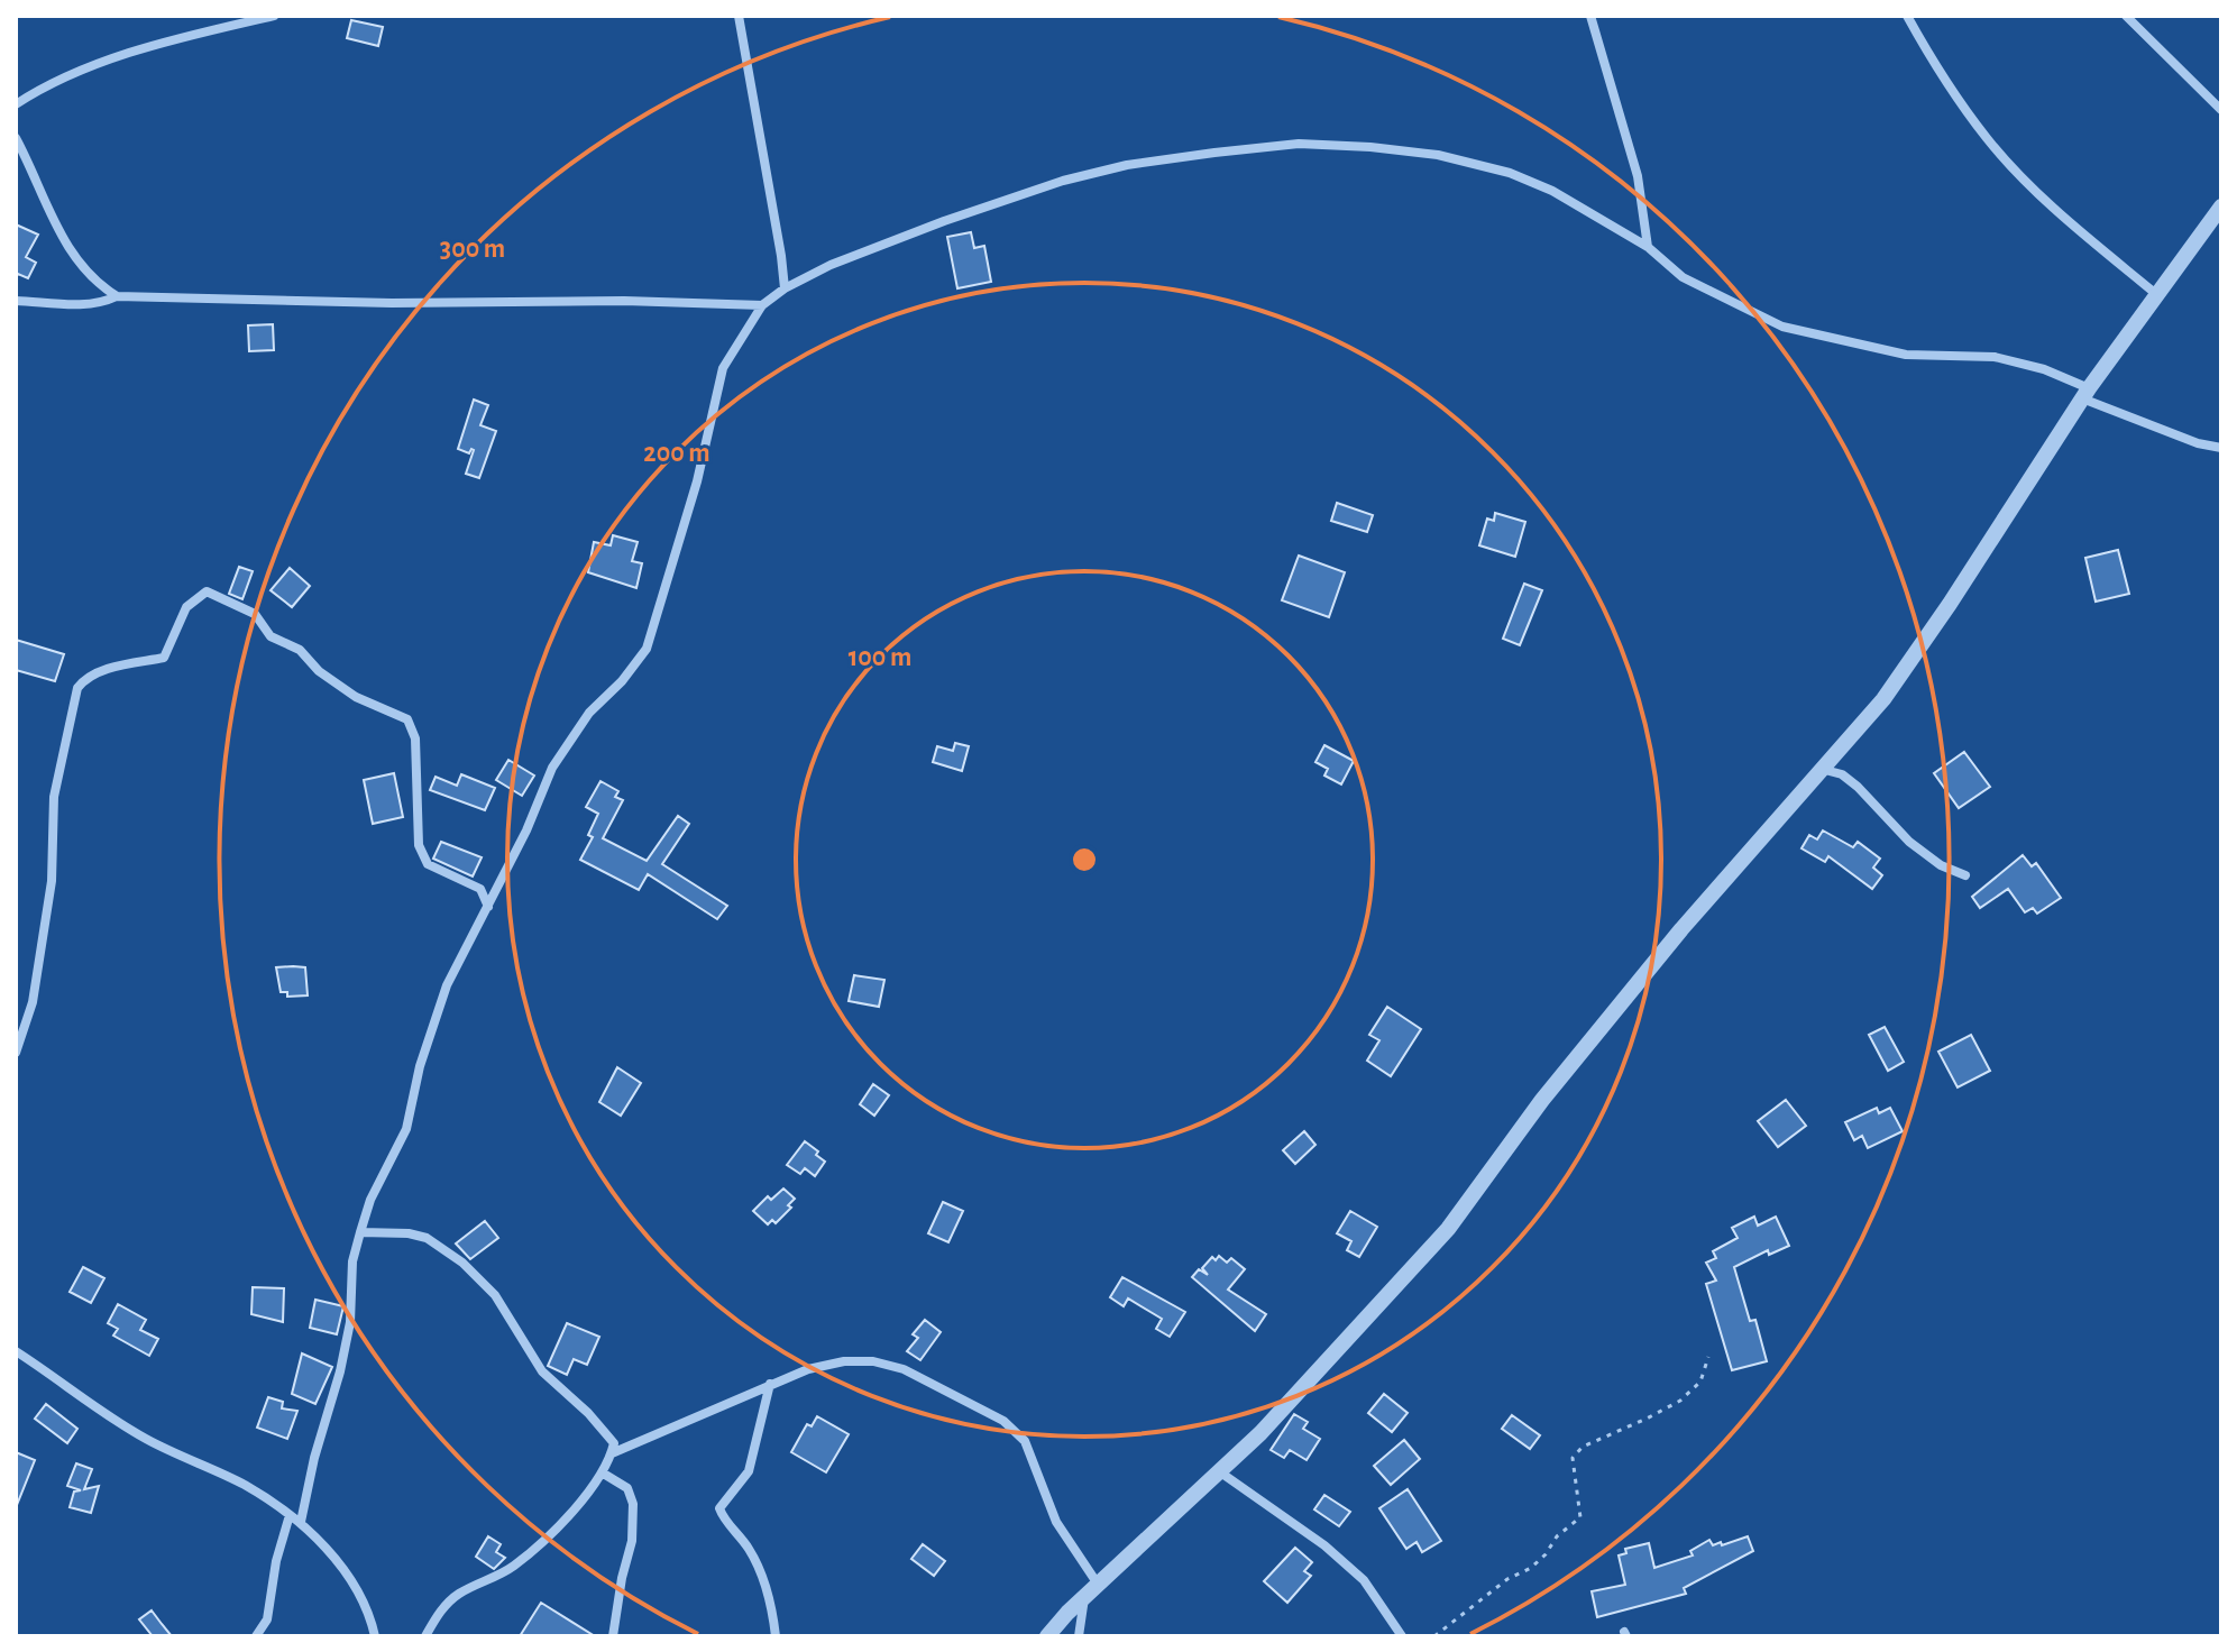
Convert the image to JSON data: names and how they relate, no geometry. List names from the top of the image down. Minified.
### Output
{"rings":["300 m","200 m","100 m"]}
